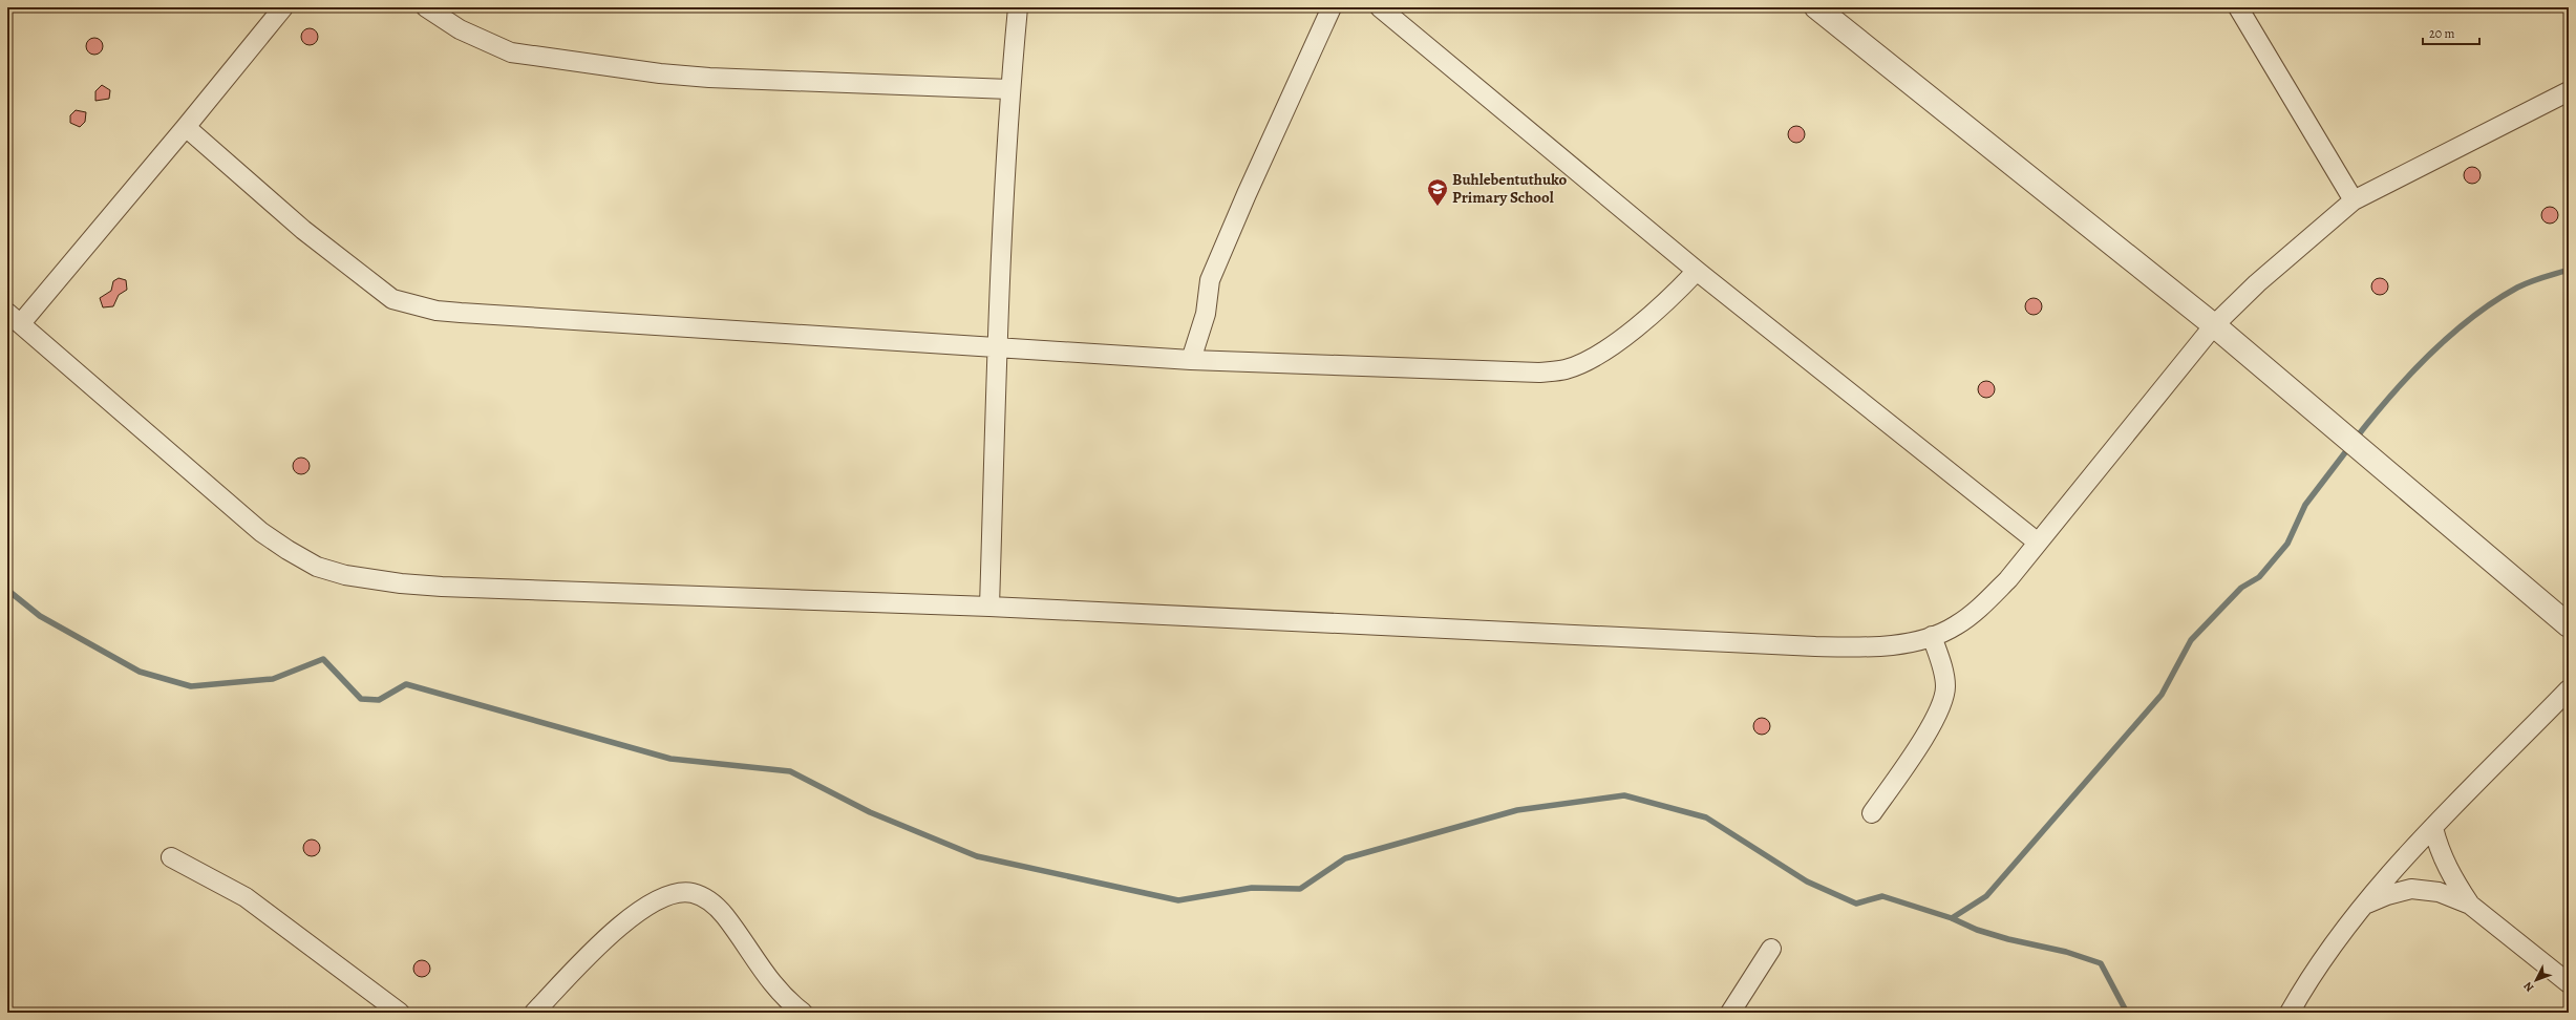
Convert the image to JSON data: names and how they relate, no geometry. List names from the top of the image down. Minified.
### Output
{"places":{"school or university":["Buhlebentuthuko Primary School"]},"scale_bar":"20 m","north":"bottom left"}
